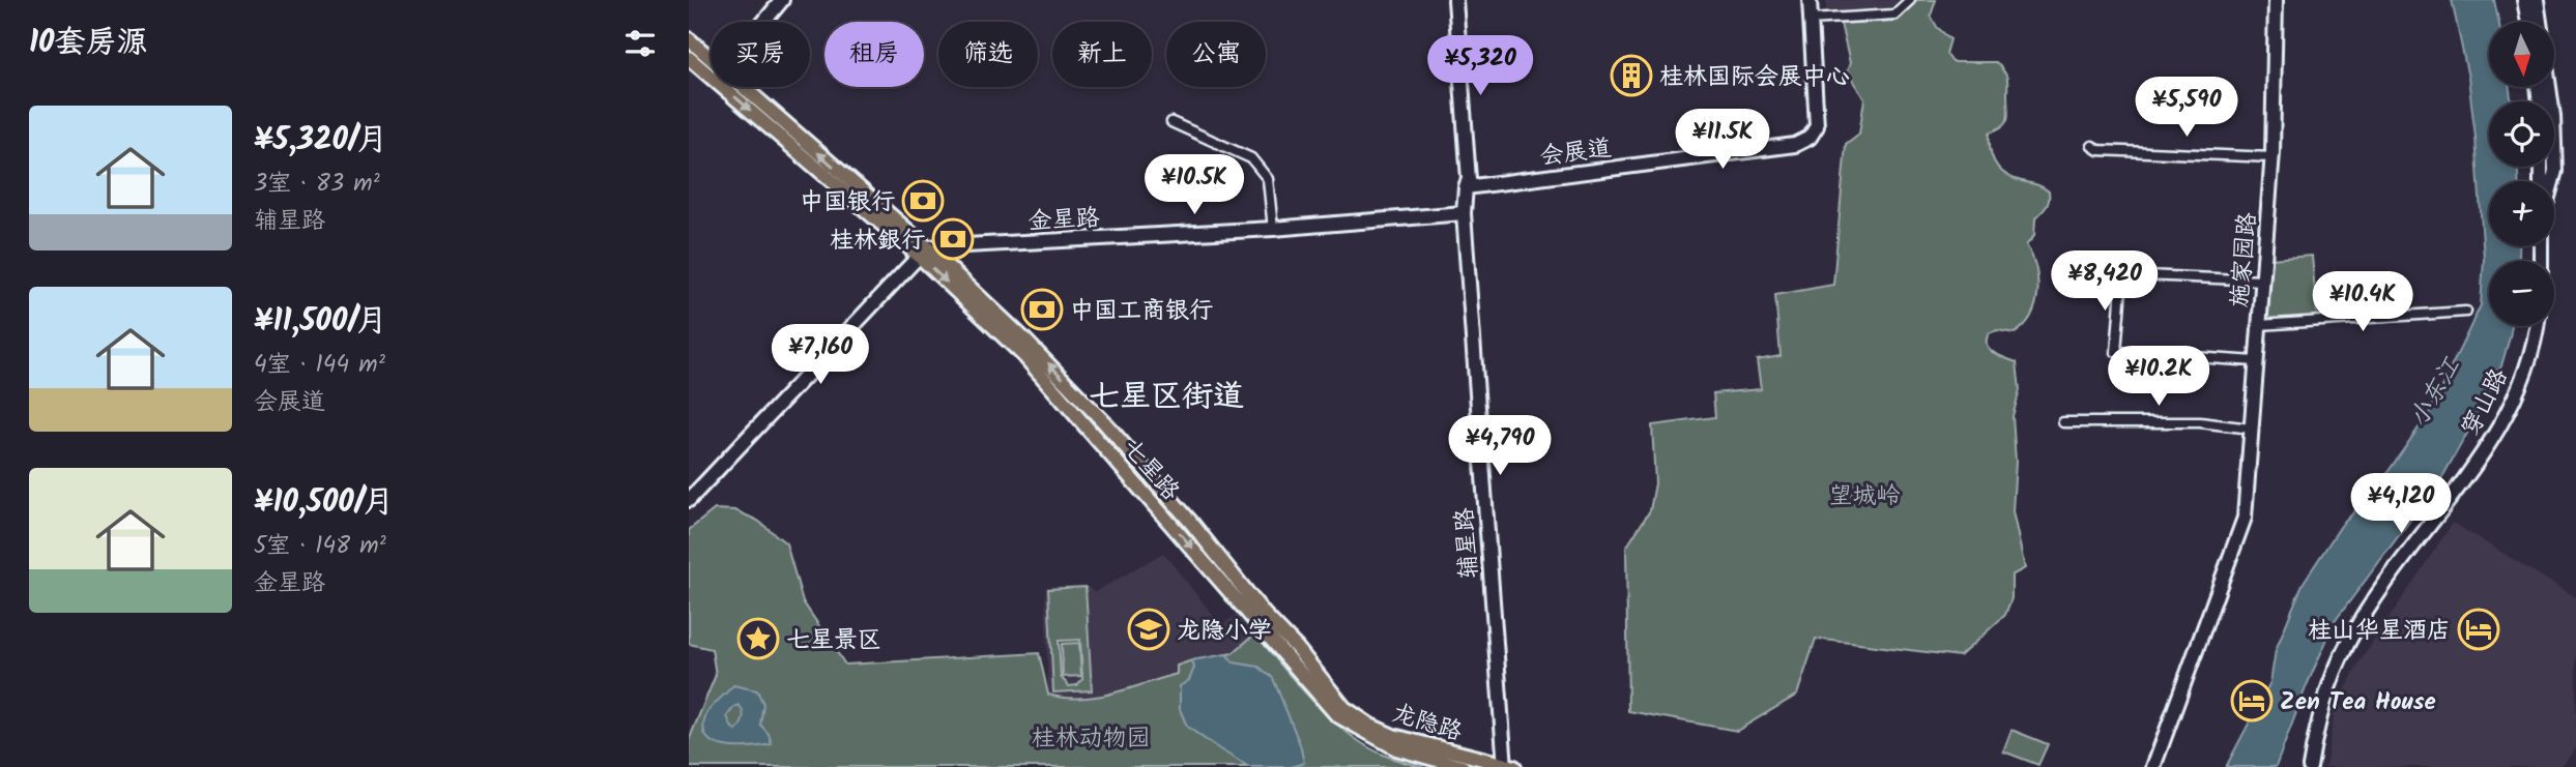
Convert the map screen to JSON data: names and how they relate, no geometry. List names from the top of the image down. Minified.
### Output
{"streets":{"main road":["七星路","龙隐路"],"street":["会展道","金星路","施家园路","穿山路","辅星路"]},"crossings":[["会展道","辅星路"],["金星路","七星路"],["金星路","辅星路"],["七星路","龙隐路"],["辅星路","龙隐路"]],"districts":["七星区街道"],"water":["小东江"],"parks":["望城岭","桂林动物园"],"places":{"building":["桂林国际会展中心"],"bank":["中国银行","桂林銀行","中国工商银行"],"school or university":["龙隐小学"],"hotel":["桂山华星酒店","Zen Tea House"],"place":["七星景区"]},"north":"bottom","page":{"heading":"10套房源","map_buttons":["+","−"],"chip":["买房","租房","筛选","新上","公寓"],"price":["¥5,320","¥5,590","¥11.5K","¥10.5K","¥8,420","¥10.4K","¥7,160","¥10.2K","¥4,790","¥4,120"],"list":[{"name":"¥5,320/月","note":"3室 · 83 m² · 辅星路"},{"name":"¥11,500/月","note":"4室 · 144 m² · 会展道"},{"name":"¥10,500/月","note":"5室 · 148 m² · 金星路"}]}}
